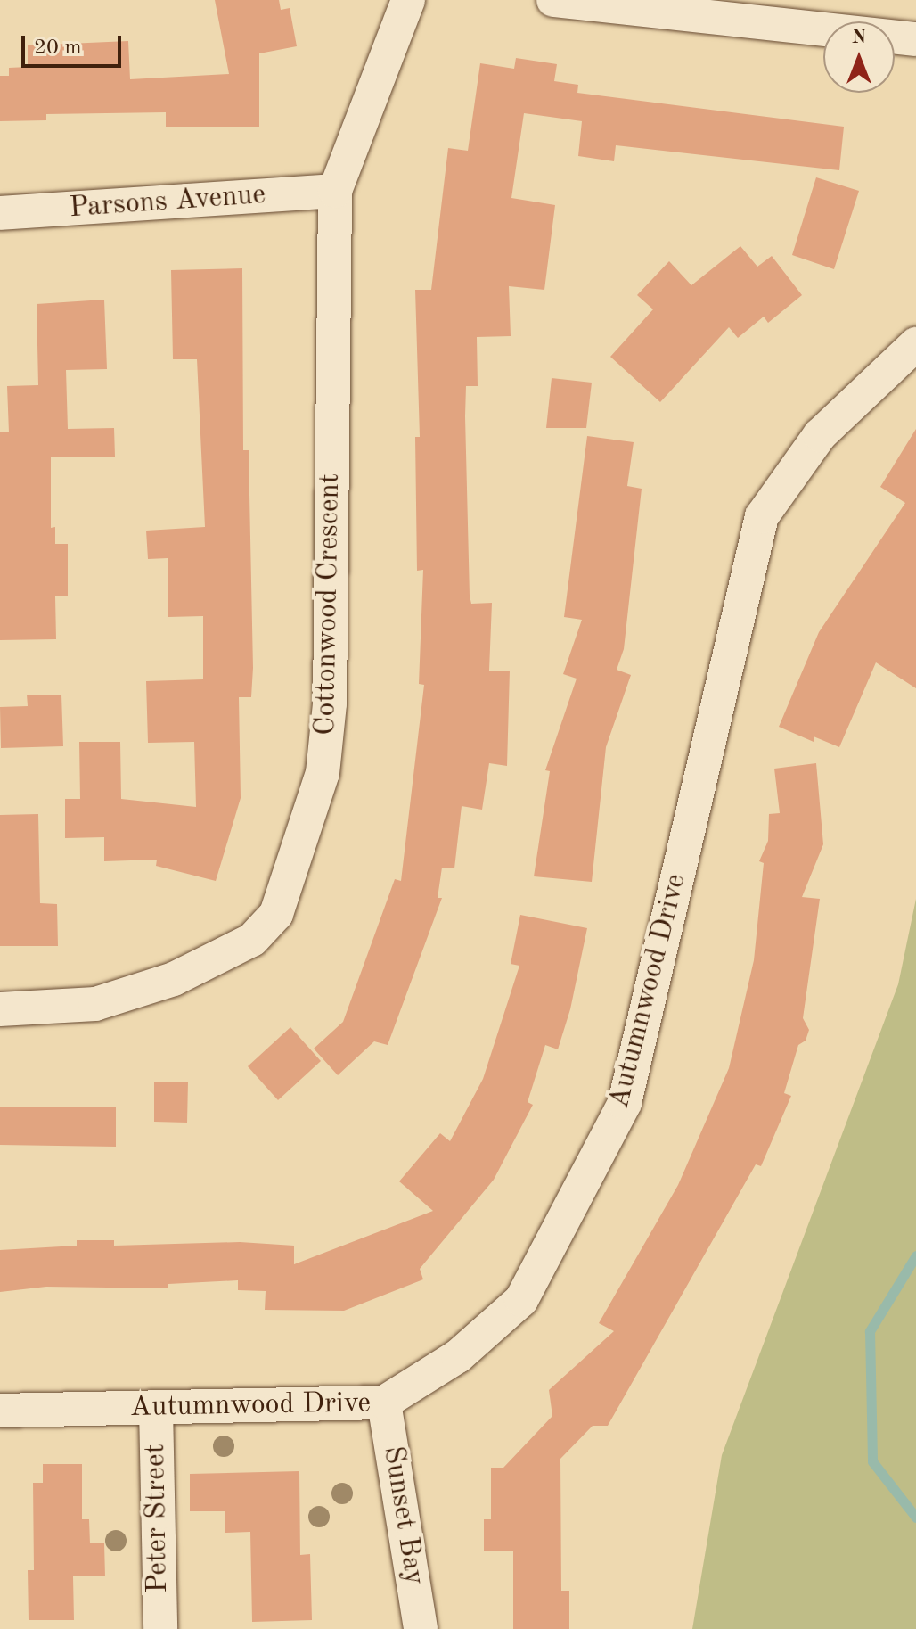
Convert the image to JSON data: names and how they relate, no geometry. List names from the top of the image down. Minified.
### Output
{"streets":{"street":["Parsons Avenue","Cottonwood Crescent","Autumnwood Drive","Sunset Bay","Peter Street"]},"crossings":[["Parsons Avenue","Cottonwood Crescent"],["Autumnwood Drive","Sunset Bay"],["Autumnwood Drive","Peter Street"]],"scale_bar":"20 m","north":"top"}
